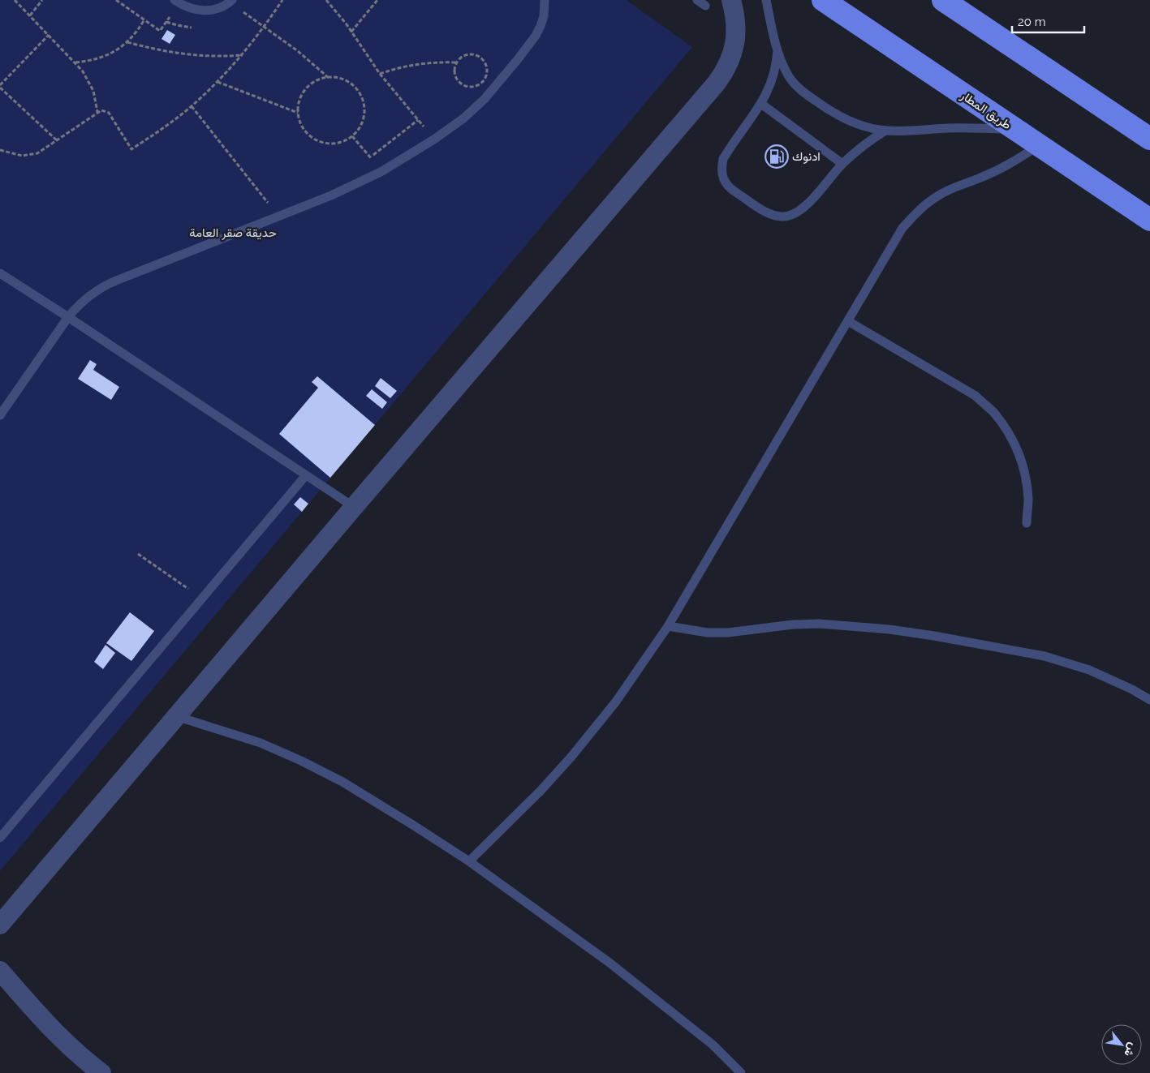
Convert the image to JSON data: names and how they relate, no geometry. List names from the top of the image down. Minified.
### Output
{"streets":{"highway":["طريق المطار"]},"parks":["حديقة صقر العامة"],"places":{"fuel station":["ادنوك"]},"scale_bar":"20 m","north":"bottom right"}
